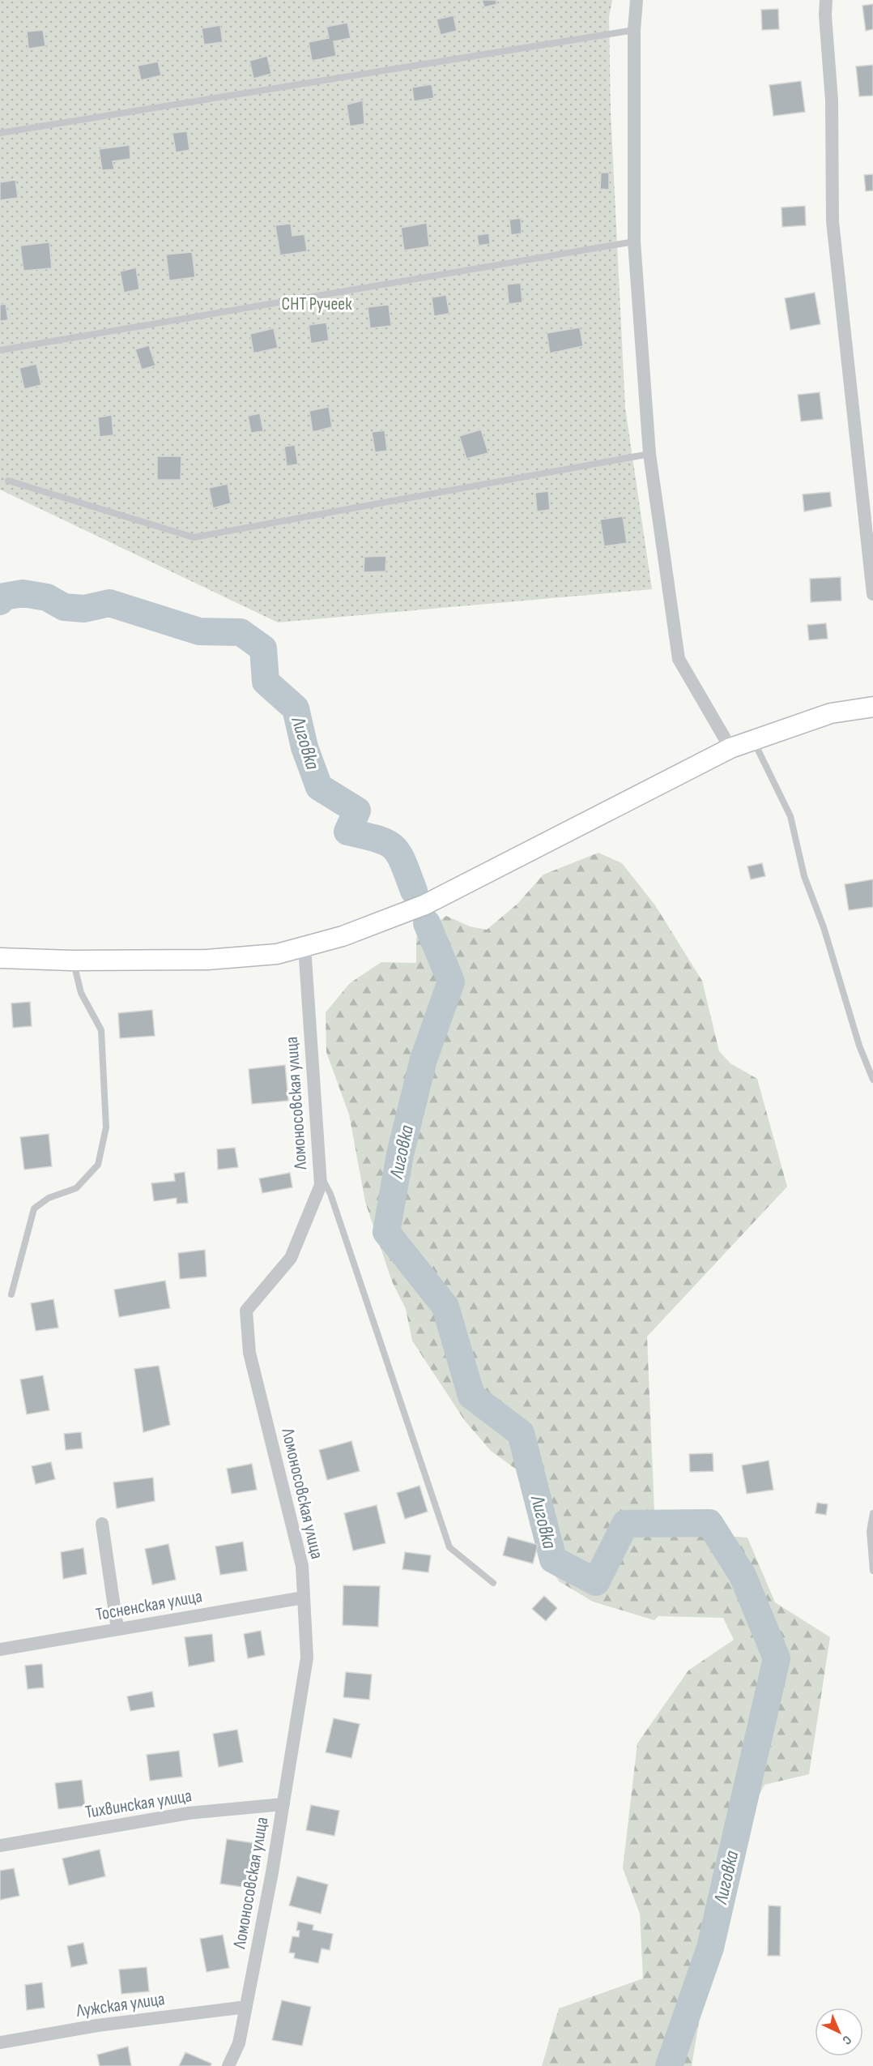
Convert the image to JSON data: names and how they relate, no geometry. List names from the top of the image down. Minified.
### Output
{"streets":{"street":["Ломоносовская улица","Тосненская улица","Тихвинская улица","Лужская улица"]},"crossings":[["Ломоносовская улица","Тосненская улица"],["Ломоносовская улица","Тихвинская улица"],["Ломоносовская улица","Лужская улица"]],"water":["Лиговка"],"parks":["СНТ Ручеек"],"north":"bottom right"}
